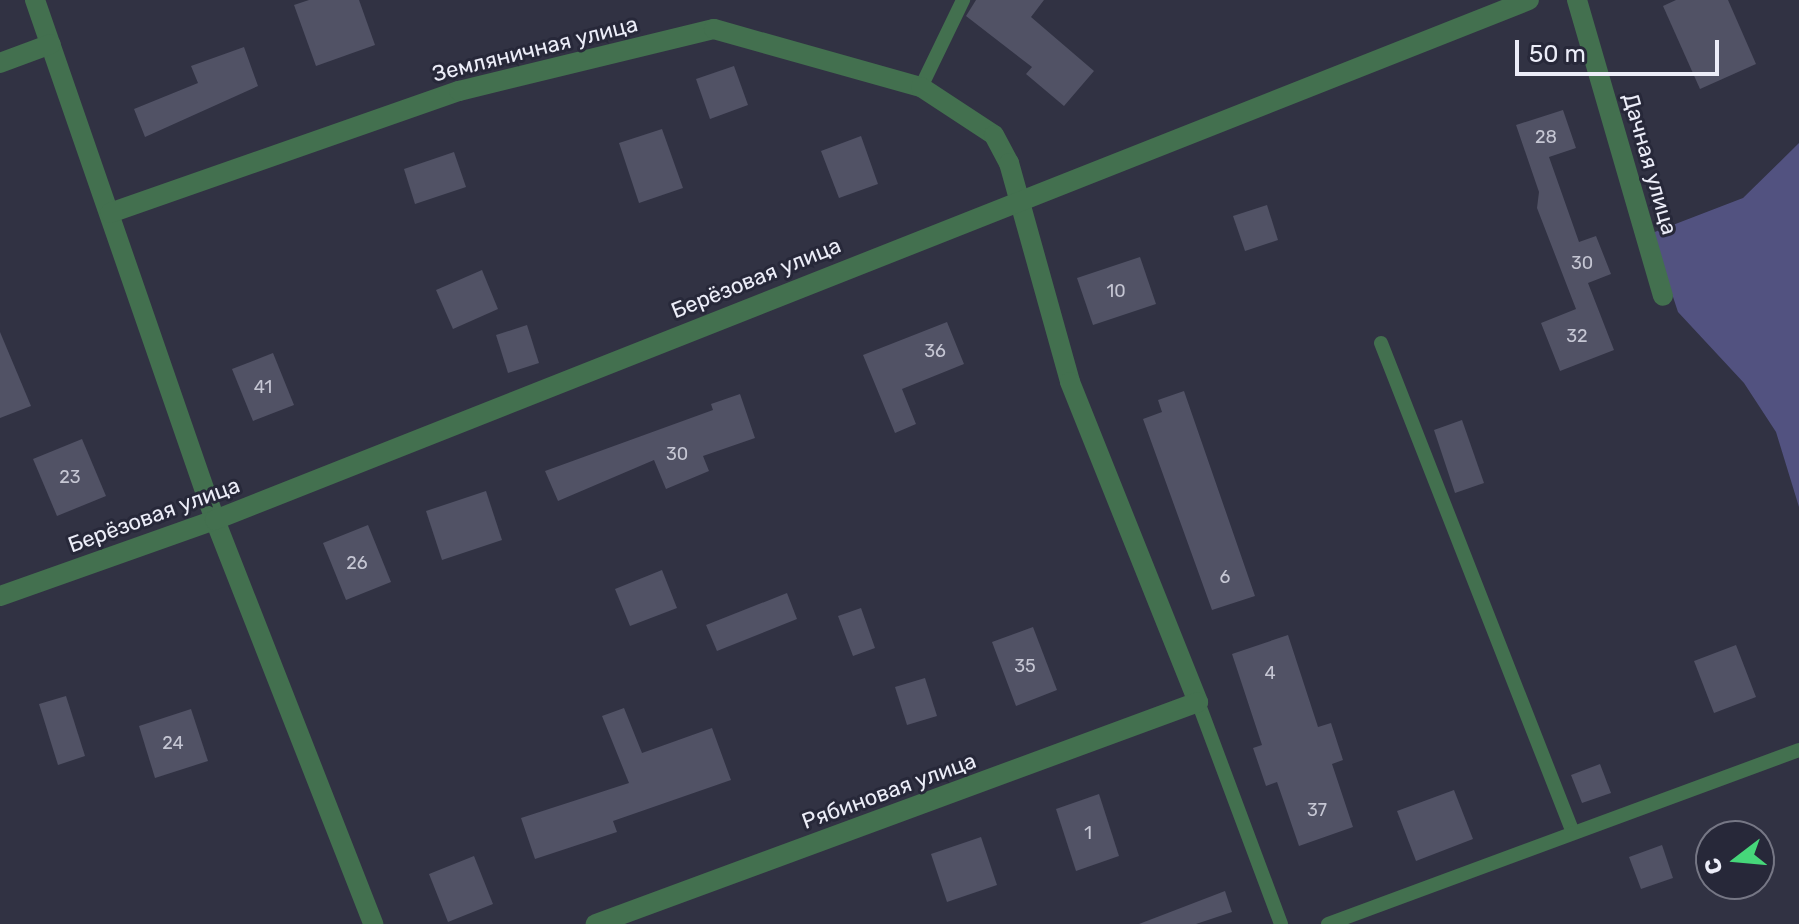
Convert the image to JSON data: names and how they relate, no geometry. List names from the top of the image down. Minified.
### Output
{"streets":{"street":["Земляничная улица","Дачная улица","Берёзовая улица","Рябиновая улица"]},"crossings":[["Земляничная улица","Берёзовая улица"],["Земляничная улица","Рябиновая улица"]],"house_numbers":["28","30","10","32","36","41","30","23","26","6","35","4","24","37","1"],"scale_bar":"50 m","north":"left"}
